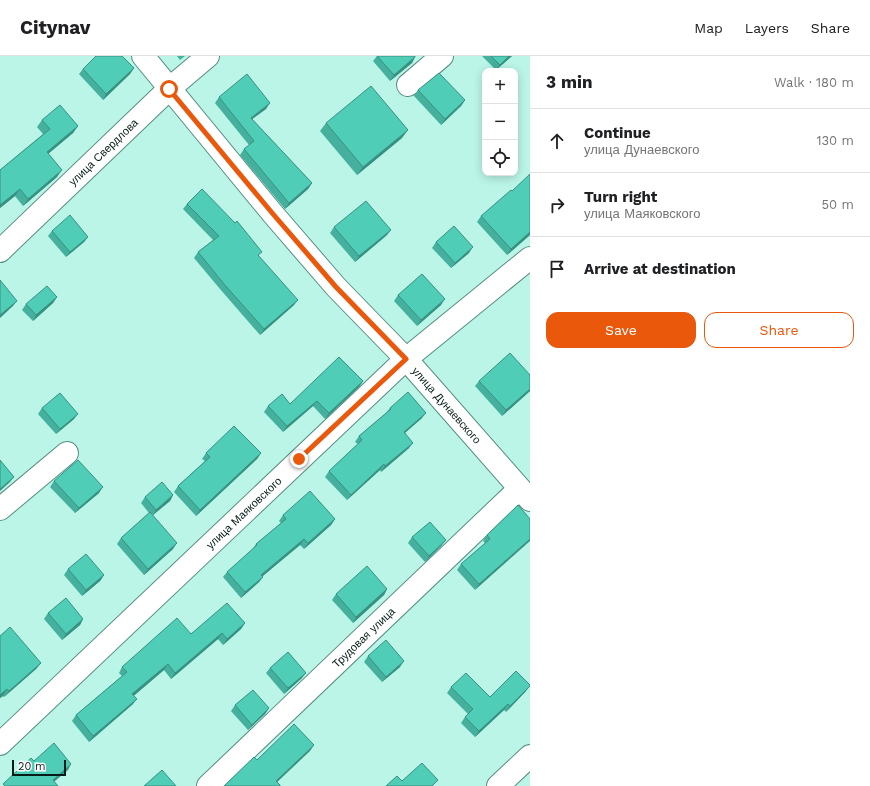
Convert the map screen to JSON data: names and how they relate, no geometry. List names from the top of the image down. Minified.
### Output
{"streets":{"street":["улица Свердлова","улица Дунаевского","улица Маяковского","Трудовая улица"]},"crossings":[["улица Свердлова","улица Дунаевского"],["улица Дунаевского","улица Маяковского"],["улица Дунаевского","Трудовая улица"]],"scale_bar":"20 m","page":{"header":"Citynav","nav":["Map","Layers","Share"],"heading":["3 min","Walk · 180 m"],"map_buttons":["+","−"],"list":[["Continue","улица Дунаевского","130 m"],["Turn right","улица Маяковского","50 m"],"Arrive at destination"],"buttons":["Save","Share"],"scale":"20 m"}}
